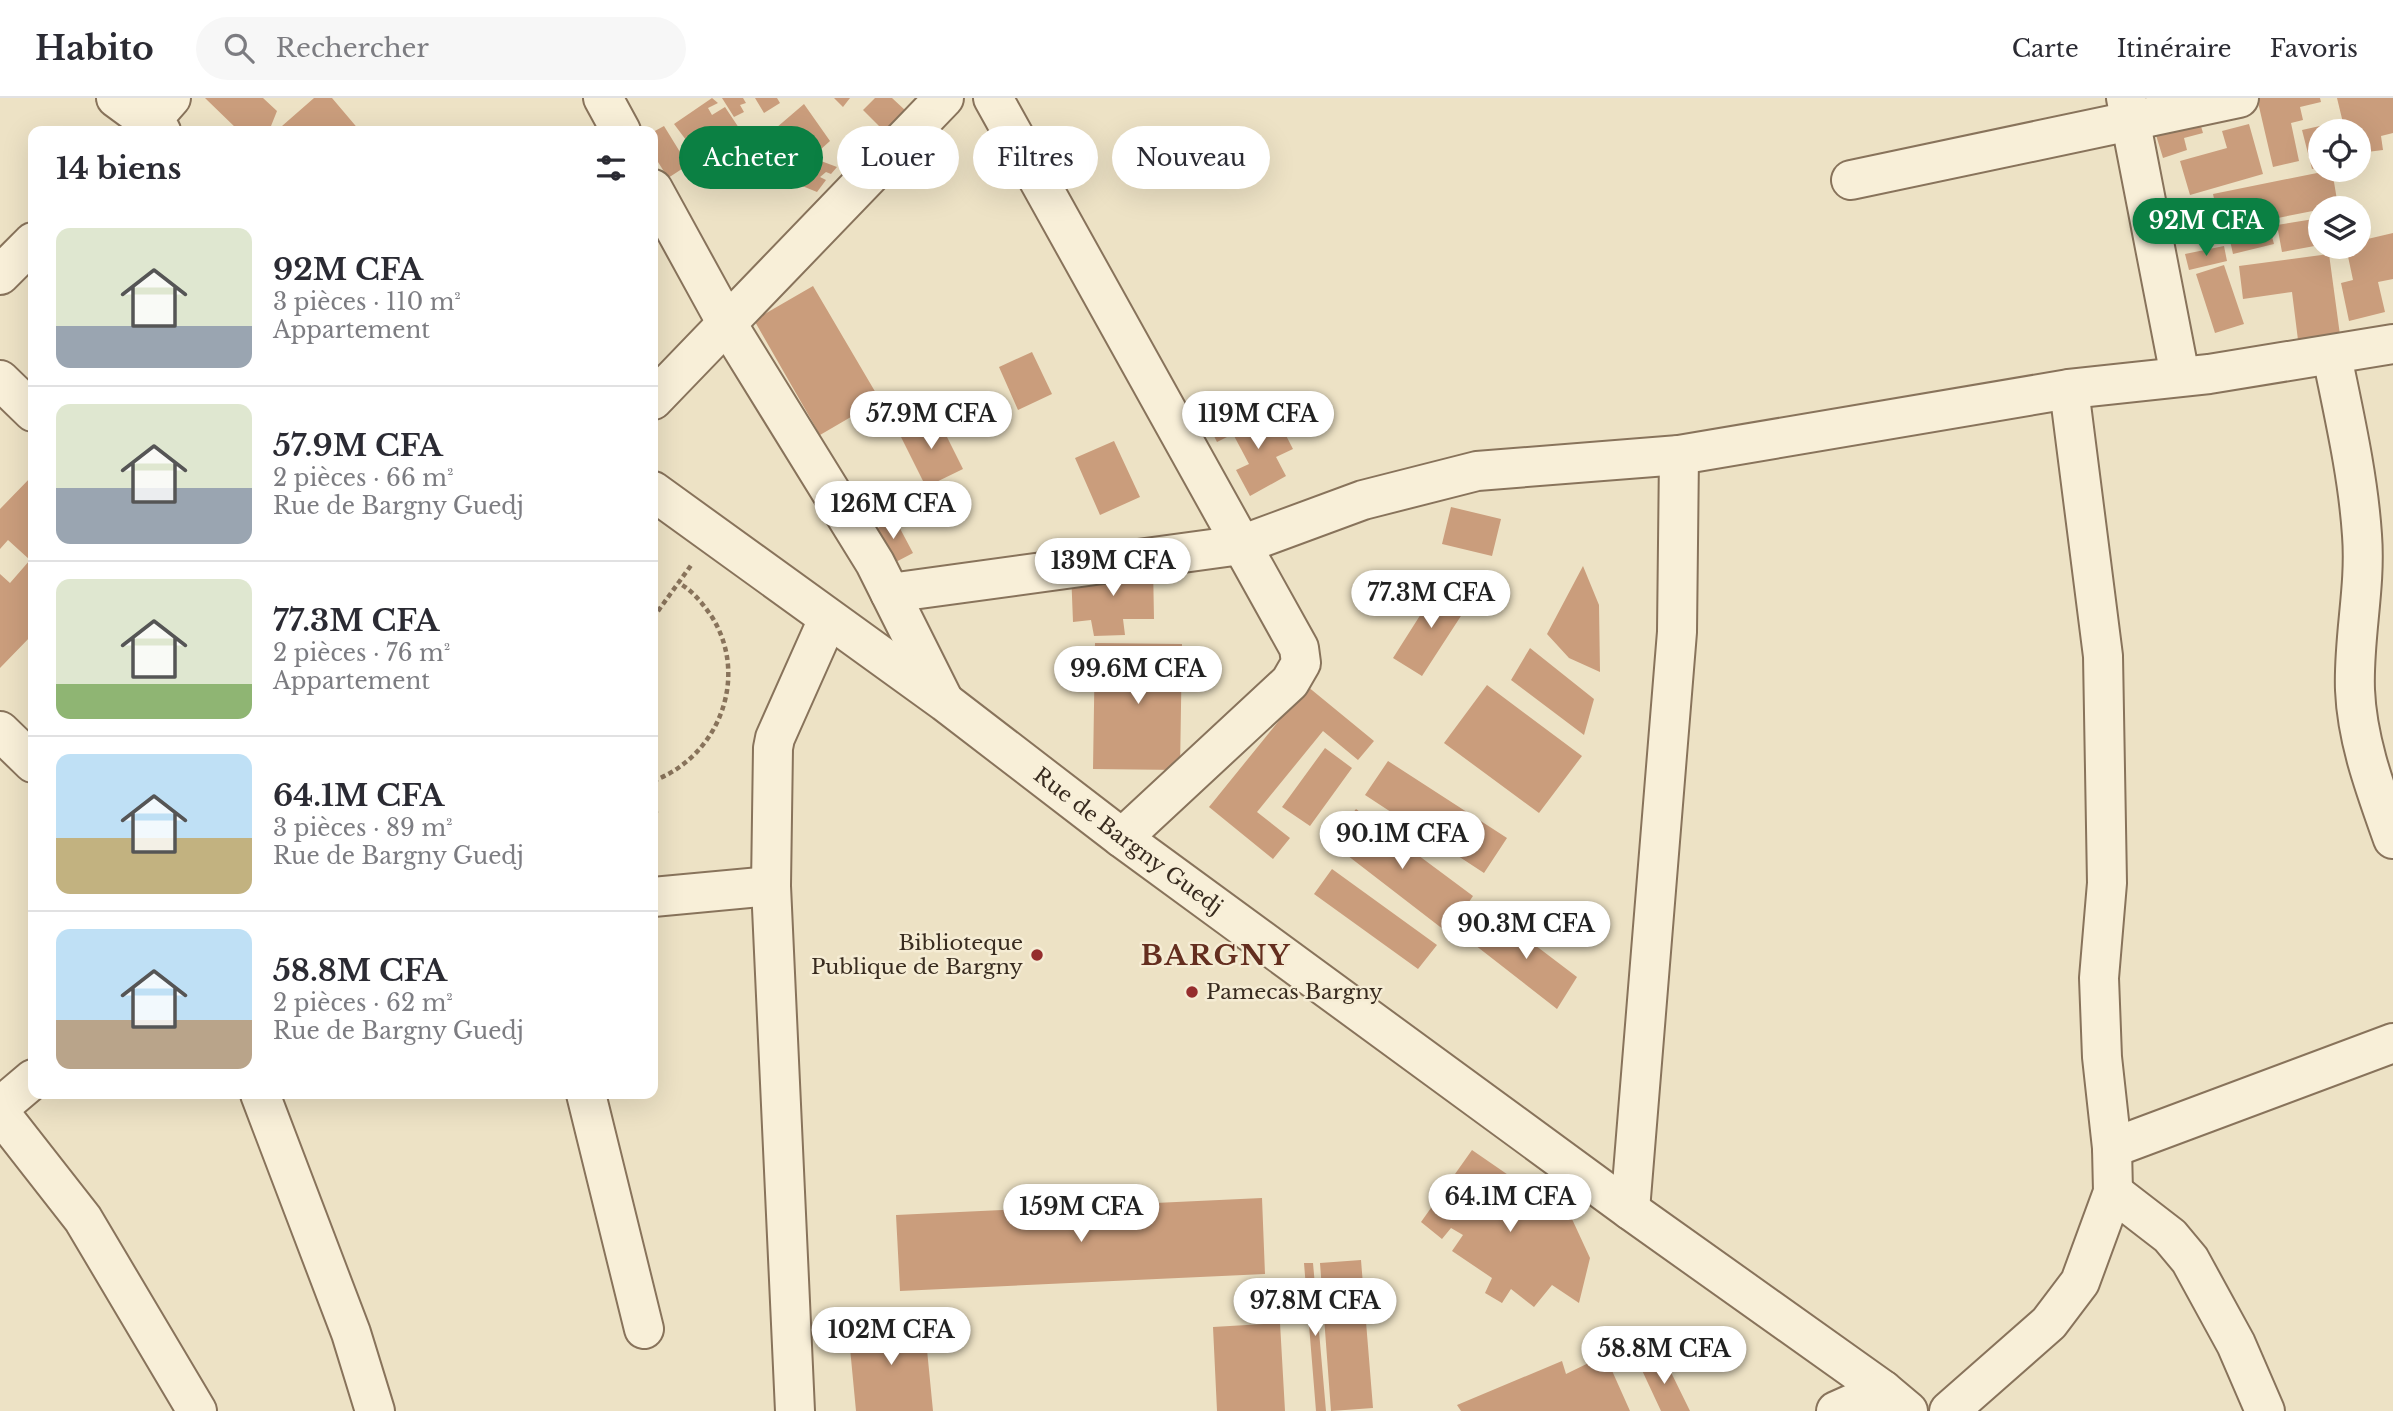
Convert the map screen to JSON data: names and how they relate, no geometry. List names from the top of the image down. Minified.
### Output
{"streets":{"street":["Rue de Bargny Guedj"]},"districts":["BARGNY"],"places":["Biblioteque Publique de Bargny","Pamecas Bargny"],"page":{"header":"Habito","search":"Rechercher","nav":["Carte","Itinéraire","Favoris"],"chip":["Acheter","Louer","Filtres","Nouveau"],"heading":"14 biens","price":["92M CFA","57.9M CFA","119M CFA","126M CFA","139M CFA","77.3M CFA","99.6M CFA","90.1M CFA","90.3M CFA","64.1M CFA","159M CFA","97.8M CFA","102M CFA","58.8M CFA"],"list":[{"name":"92M CFA","note":"3 pièces · 110 m² · Appartement"},{"name":"57.9M CFA","note":"2 pièces · 66 m² · Rue de Bargny Guedj"},{"name":"77.3M CFA","note":"2 pièces · 76 m² · Appartement"},{"name":"64.1M CFA","note":"3 pièces · 89 m² · Rue de Bargny Guedj"},{"name":"58.8M CFA","note":"2 pièces · 62 m² · Rue de Bargny Guedj"}]}}
